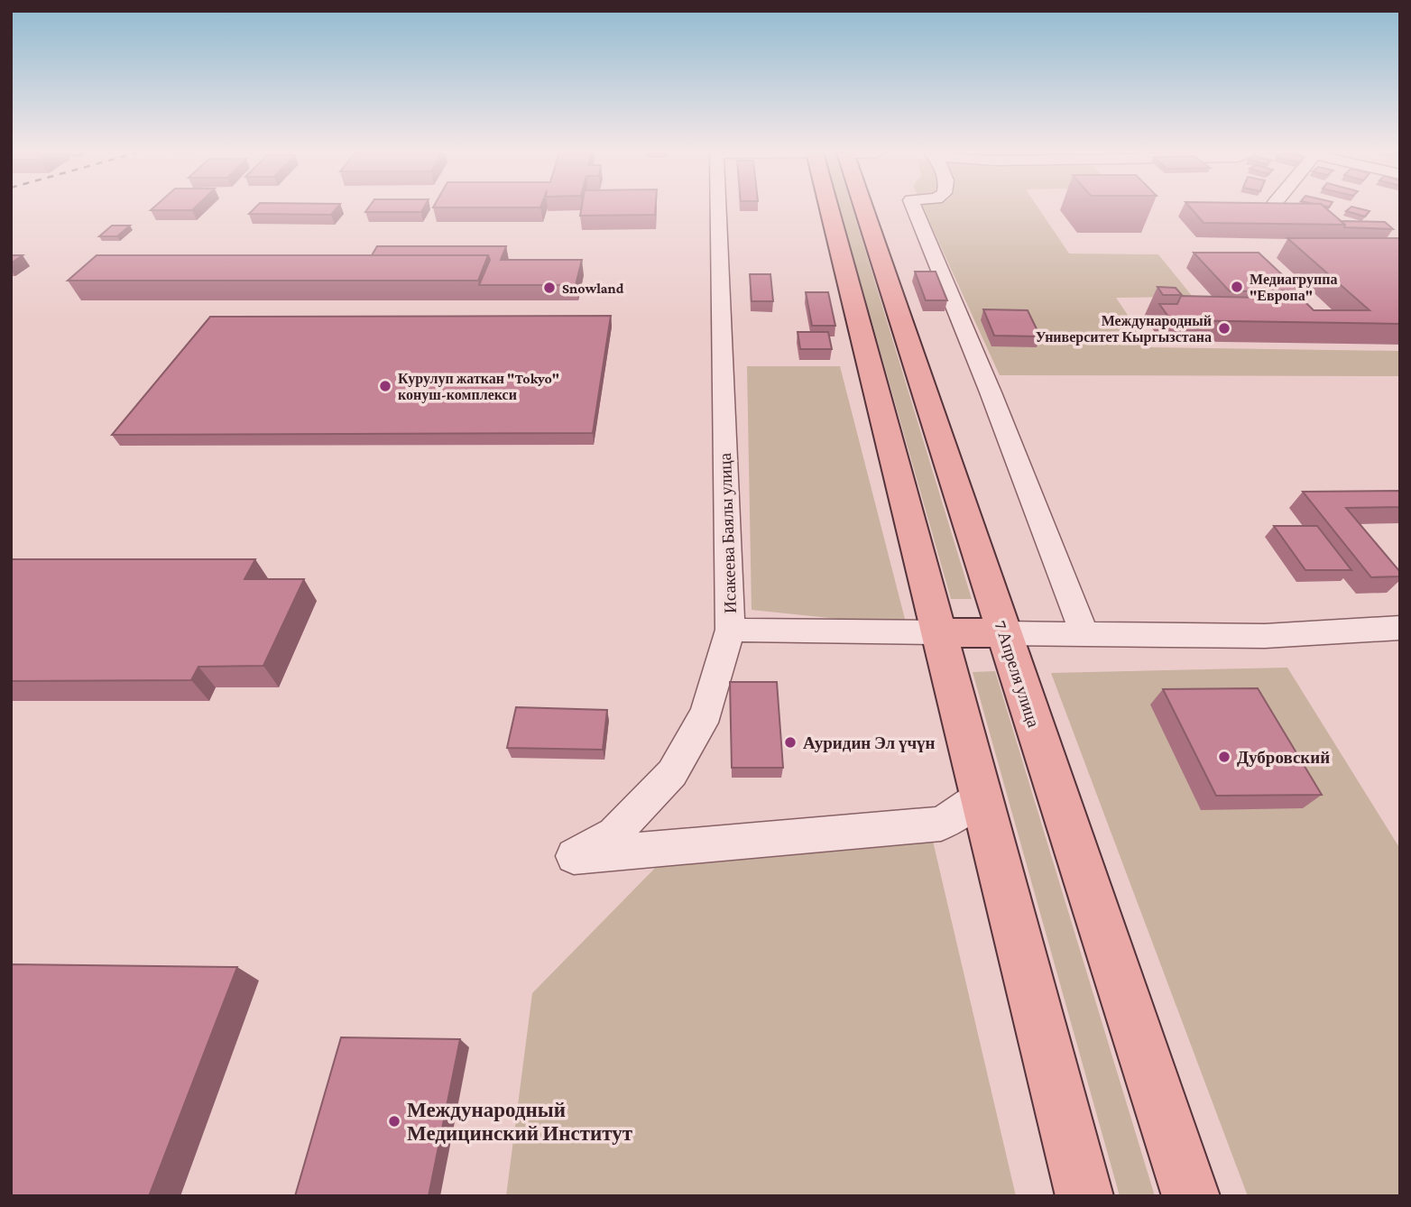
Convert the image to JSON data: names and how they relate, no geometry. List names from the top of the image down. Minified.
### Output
{"streets":{"main road":["7 Апреля улица"],"street":["Исакеева Баялы улица"]},"places":["Медиагруппа \"Европа\"","Snowland","Международный Университет Кыргызстана","Курулуп жаткан \"Tokyo\" конуш-комплекси","Ауридин Эл үчүн","Дубровский","Международный Медицинский Институт"]}
